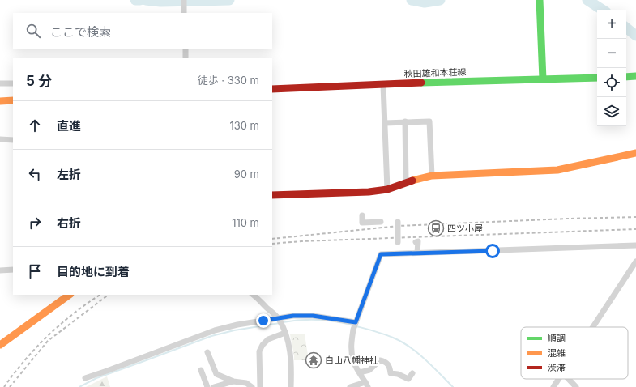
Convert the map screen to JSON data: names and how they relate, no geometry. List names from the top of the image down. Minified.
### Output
{"streets":{"street":["秋田雄和本荘線"]},"places":{"station":["四ツ小屋"],"temple":["白山八幡神社"]},"legend":["順調","混雑","渋滞"],"page":{"map_buttons":["+","−"],"search":"ここで検索","heading":["5 分","徒歩 · 330 m"],"list":[["直進","130 m"],["左折","90 m"],["右折","110 m"],"目的地に到着"]}}
